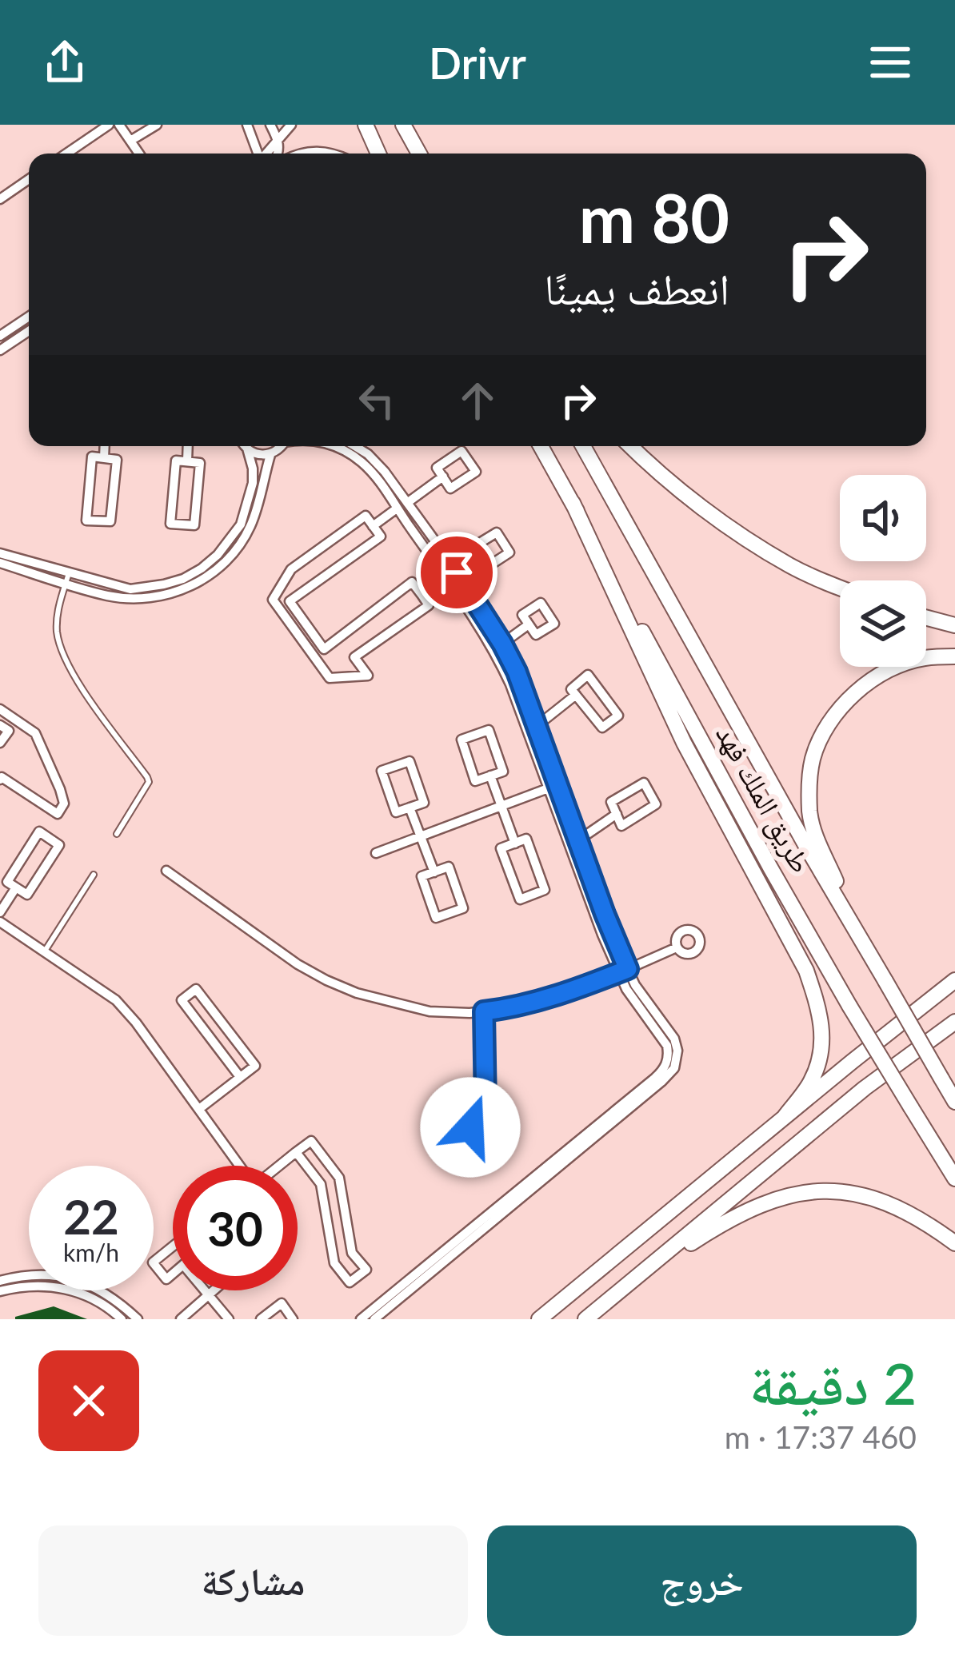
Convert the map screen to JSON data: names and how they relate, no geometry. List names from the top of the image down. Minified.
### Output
{"streets":{"highway":["طريق الملك فهد"]},"page":{"header":"Drivr","turn":["80 m","انعطف يمينًا"],"speed":"22 km/h","limit":"30","heading":["2 دقيقة","460 m · 17:37"],"buttons":["خروج","مشاركة"]}}
